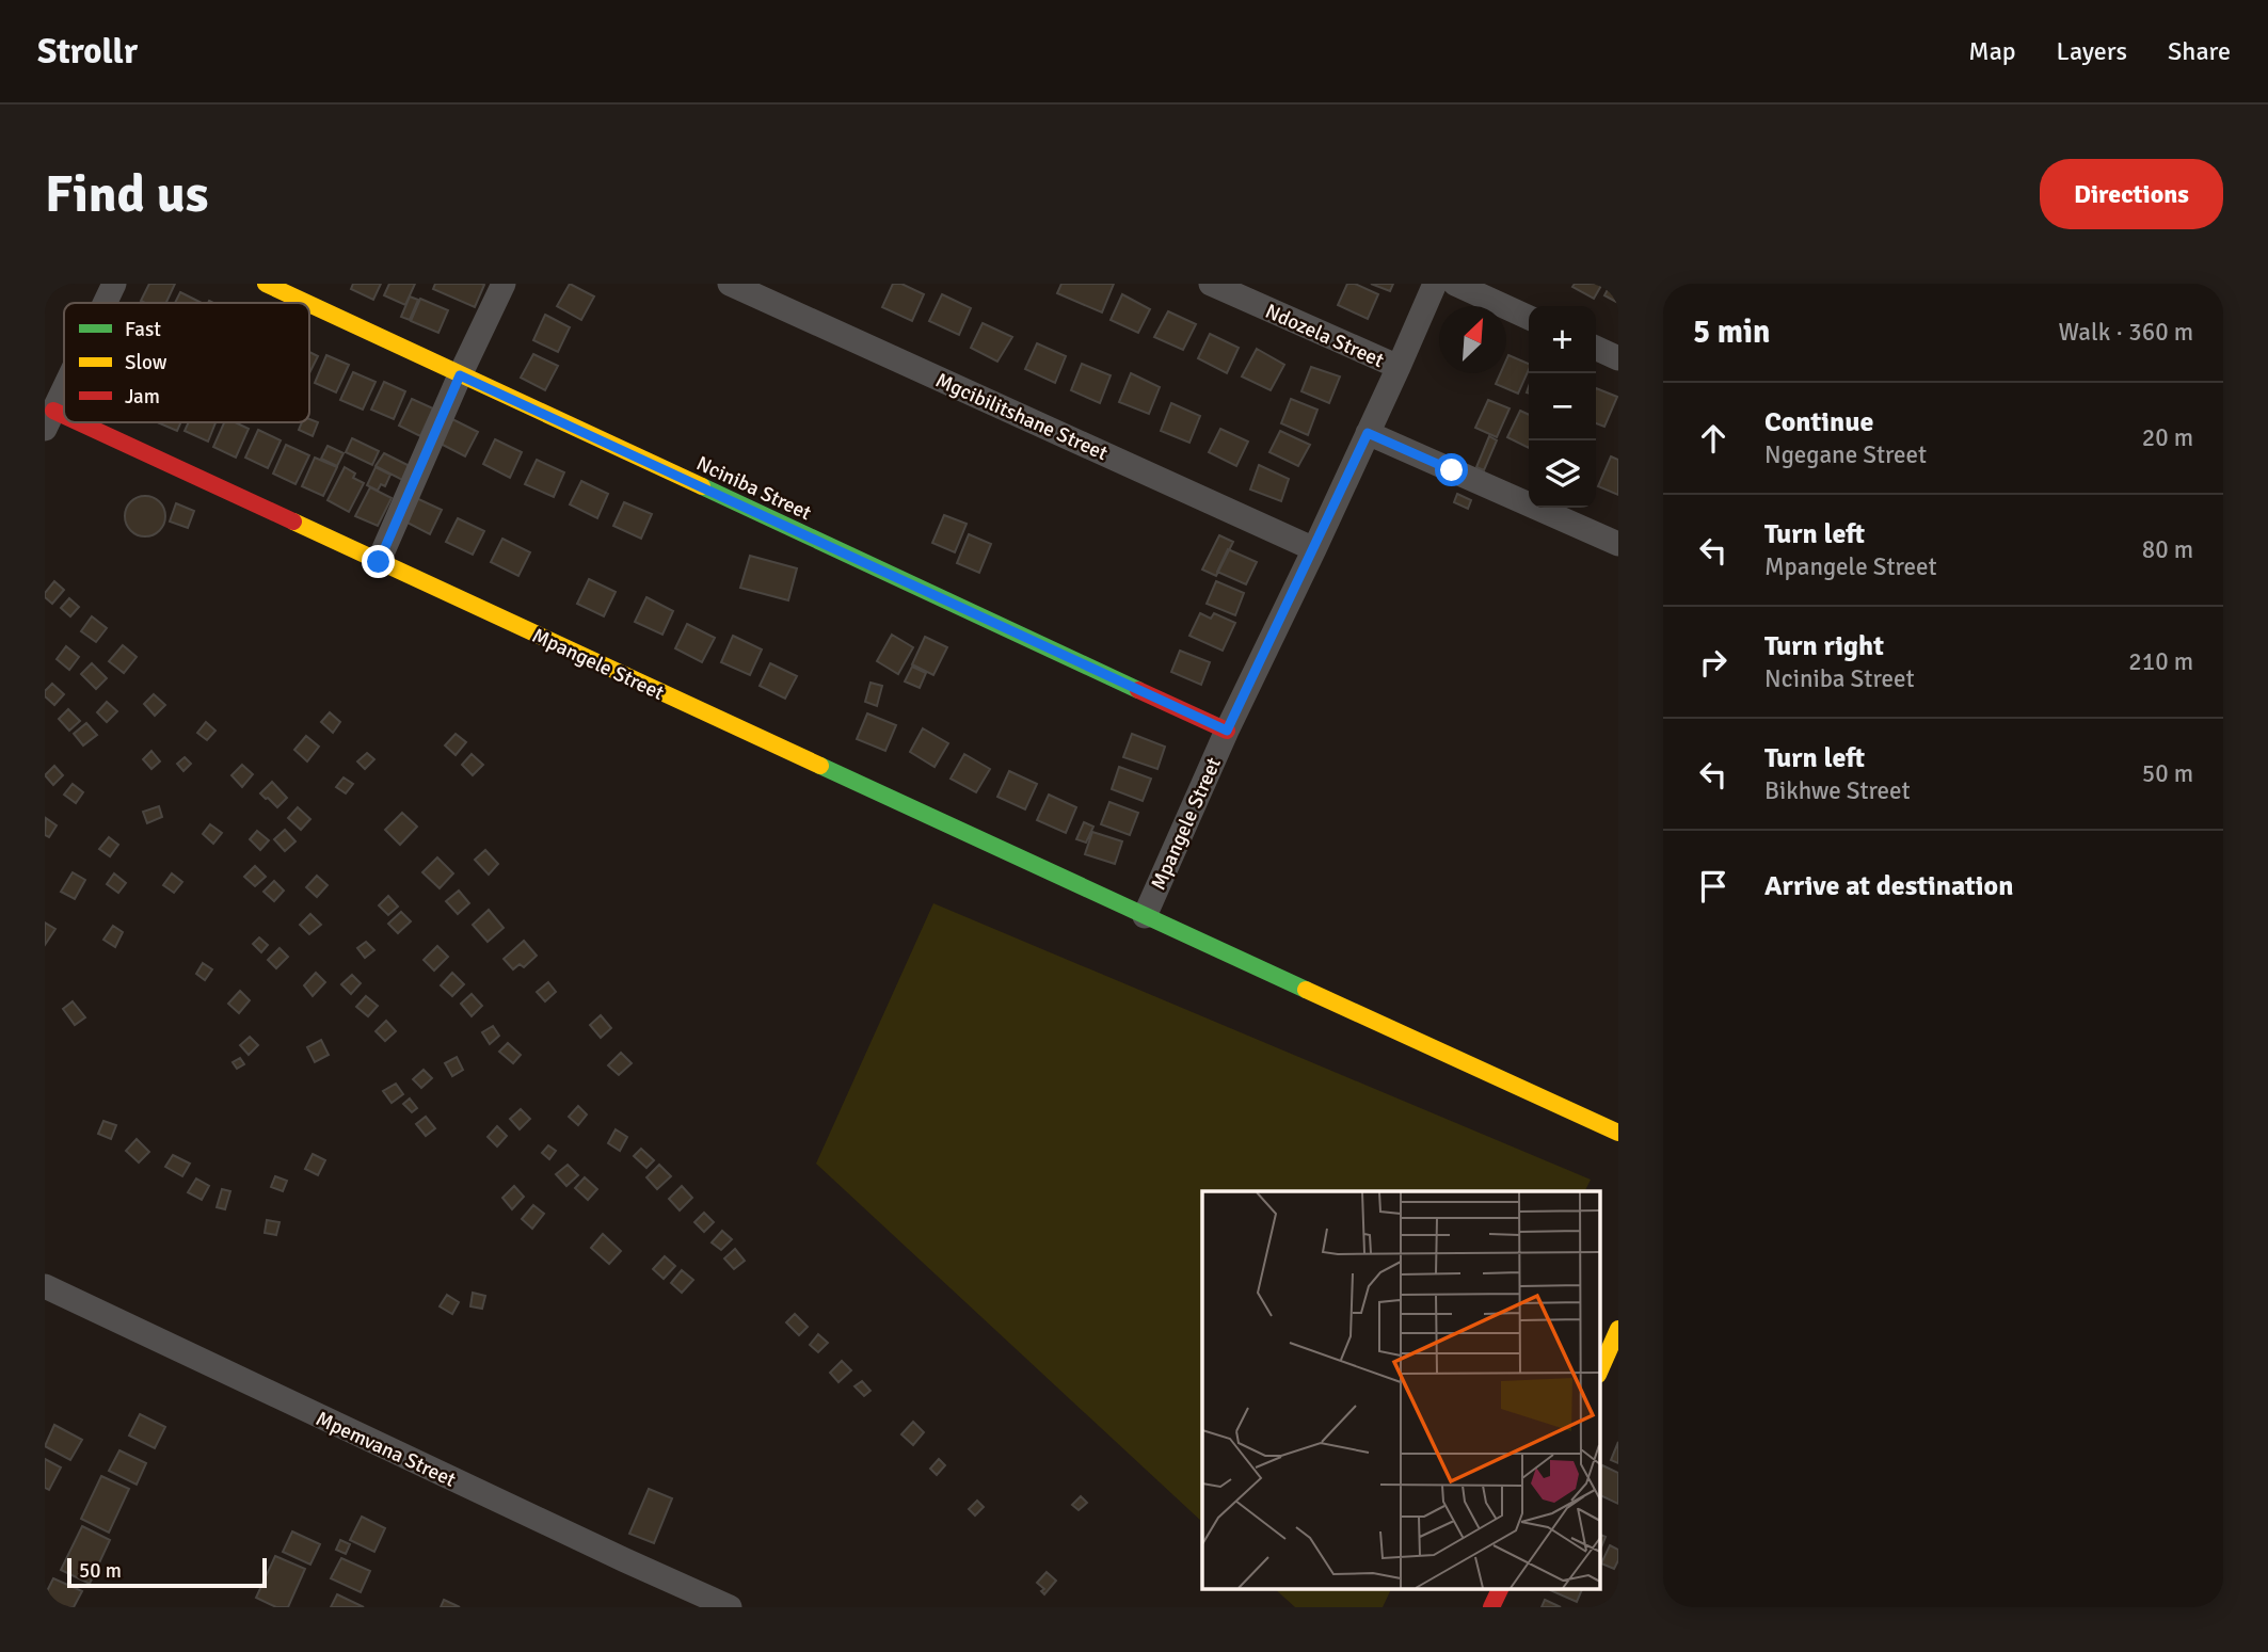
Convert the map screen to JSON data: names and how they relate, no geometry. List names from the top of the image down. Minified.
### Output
{"streets":{"street":["Ndozela Street","Mgcibilitshane Street","Nciniba Street","Mpangele Street","Mpemvana Street"]},"crossings":[["Ndozela Street","Mpangele Street"],["Mgcibilitshane Street","Mpangele Street"],["Nciniba Street","Mpangele Street"]],"legend":["Fast","Slow","Jam"],"scale_bar":"50 m","north":"top right","page":{"header":"Strollr","nav":["Map","Layers","Share"],"buttons":"Directions","title":"Find us","heading":["5 min","Walk · 360 m"],"map_buttons":["+","−"],"list":[["Continue","Ngegane Street","20 m"],["Turn left","Mpangele Street","80 m"],["Turn right","Nciniba Street","210 m"],["Turn left","Bikhwe Street","50 m"],"Arrive at destination"],"scale":"50 m"}}
